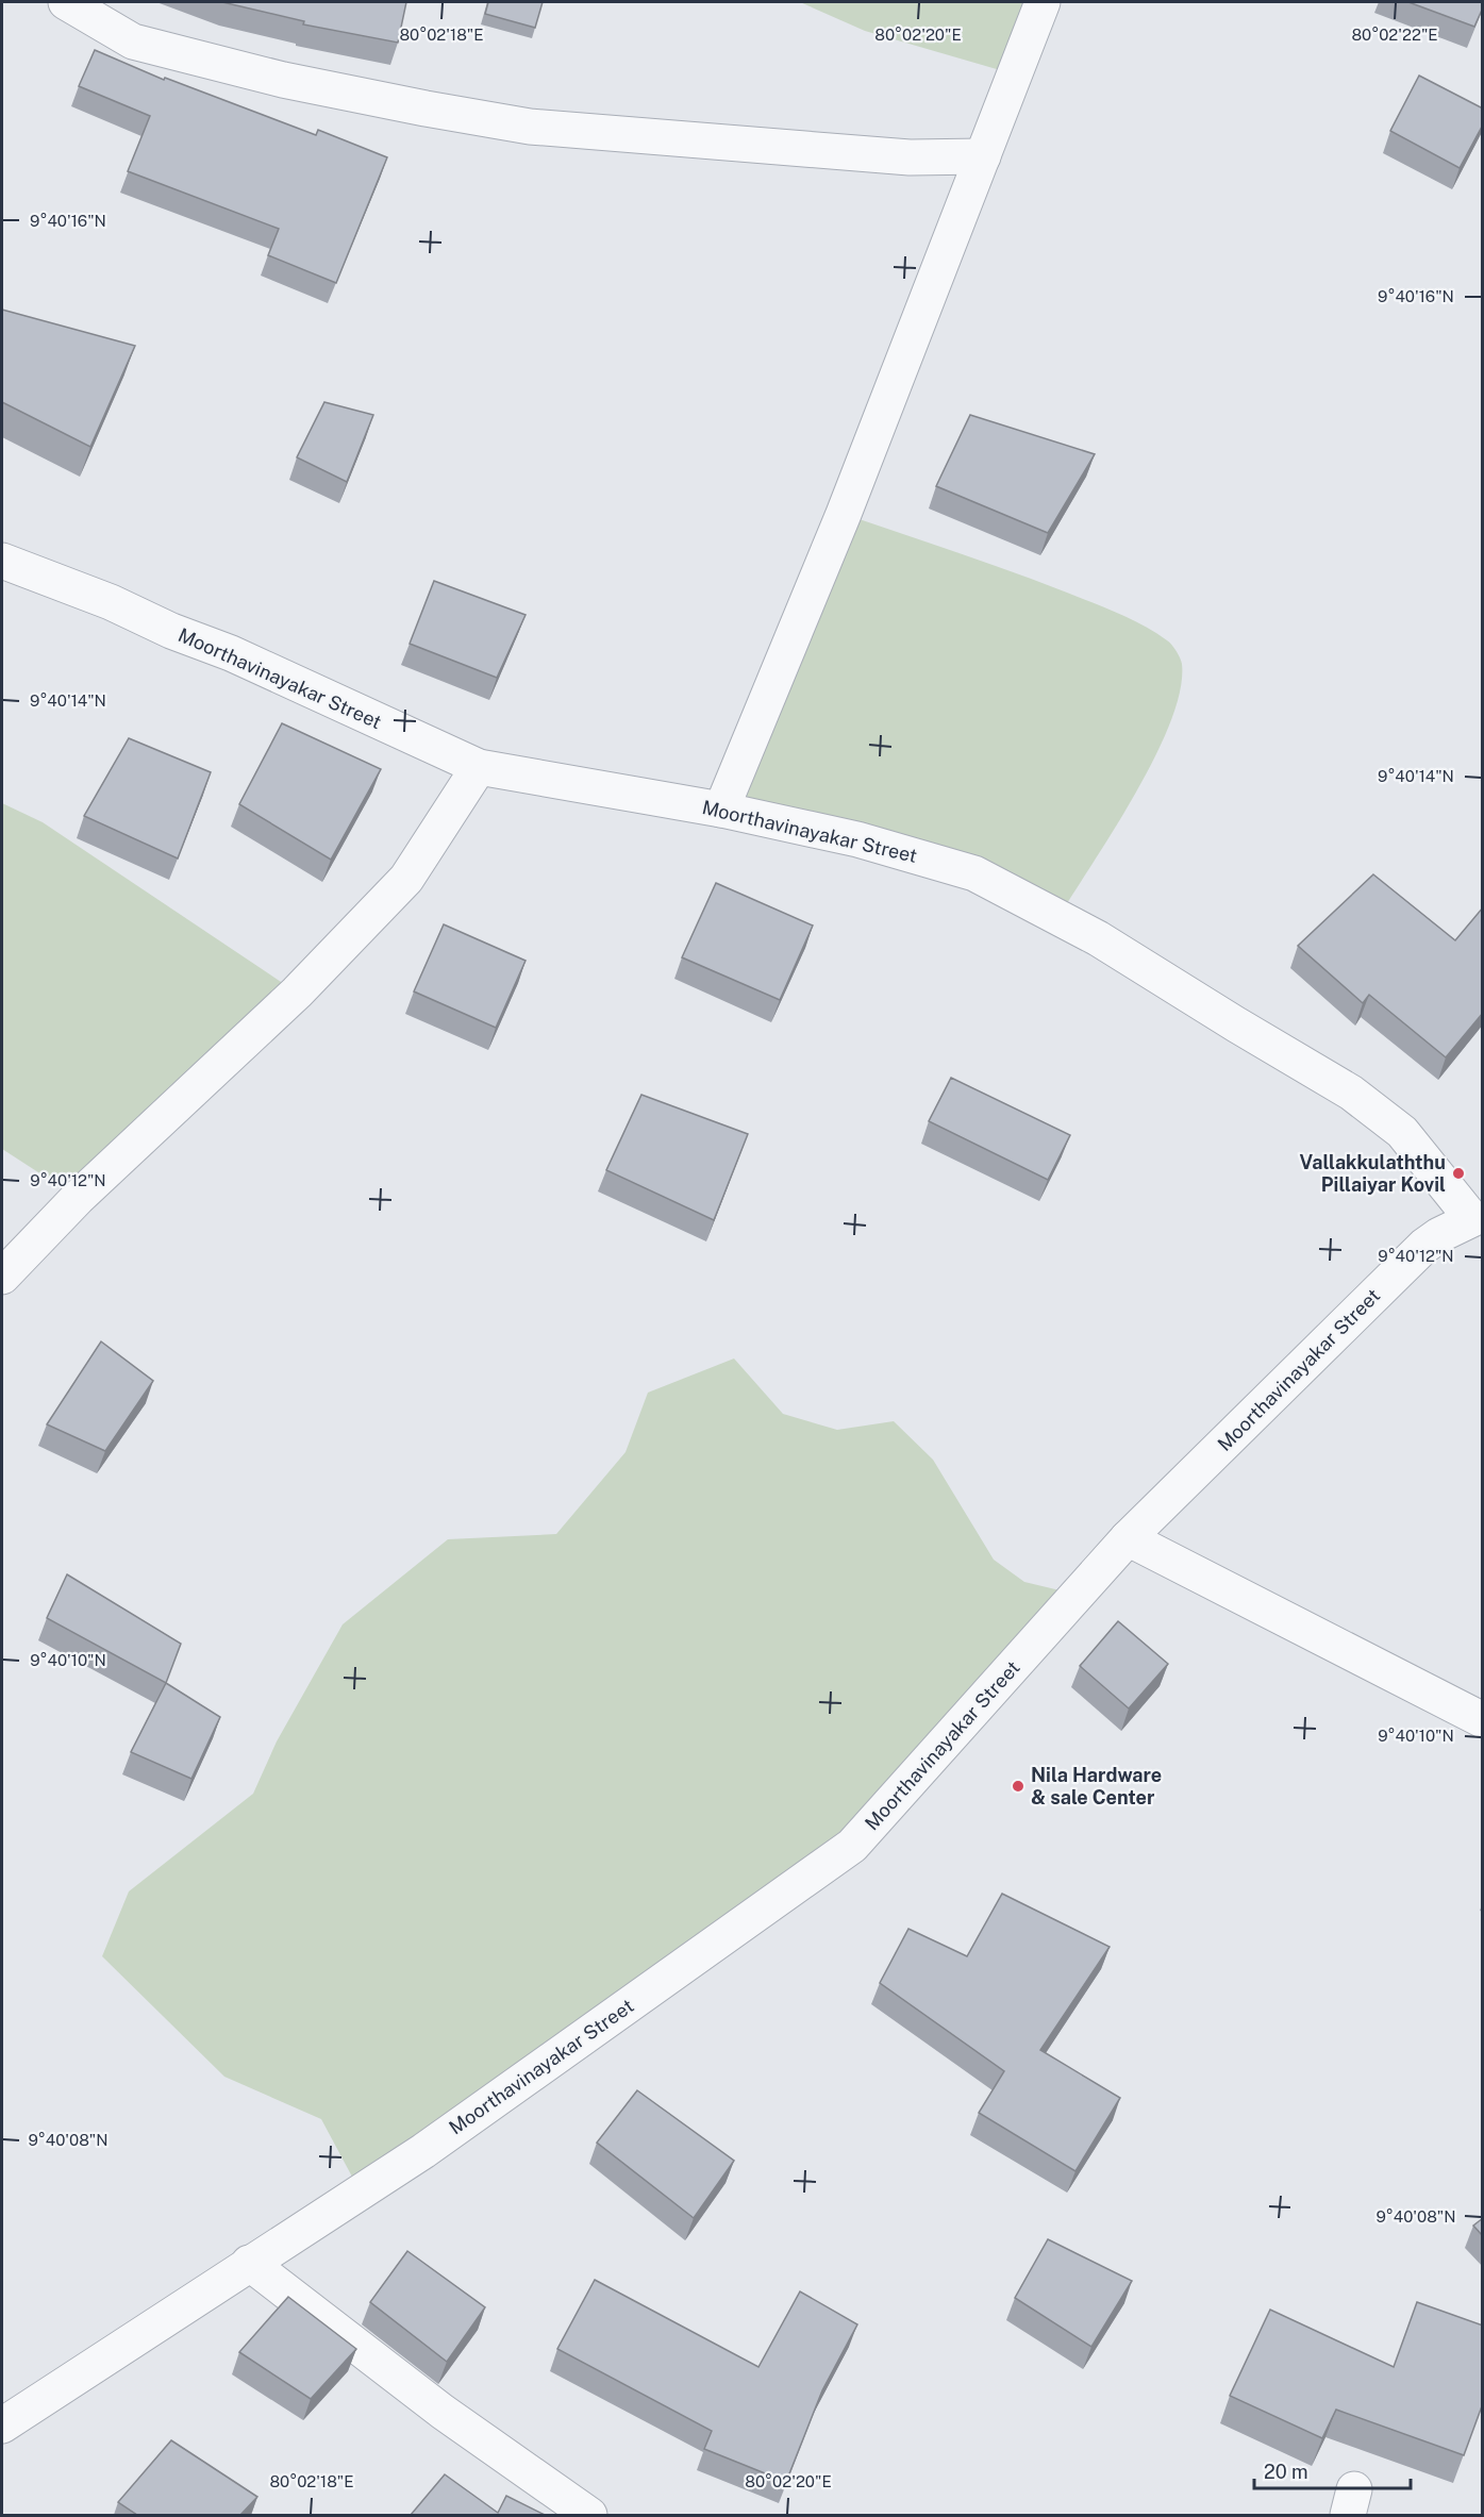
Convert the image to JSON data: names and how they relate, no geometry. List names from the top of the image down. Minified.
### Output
{"streets":{"street":["Moorthavinayakar Street"]},"places":["Vallakkulaththu Pillaiyar Kovil","Nila Hardware & sale Center"],"scale_bar":"20 m","coordinates":["80°02'18\"E","80°02'20\"E","80°02'22\"E","9°40'16\"N","9°40'14\"N","9°40'12\"N","9°40'10\"N","9°40'08\"N"]}
